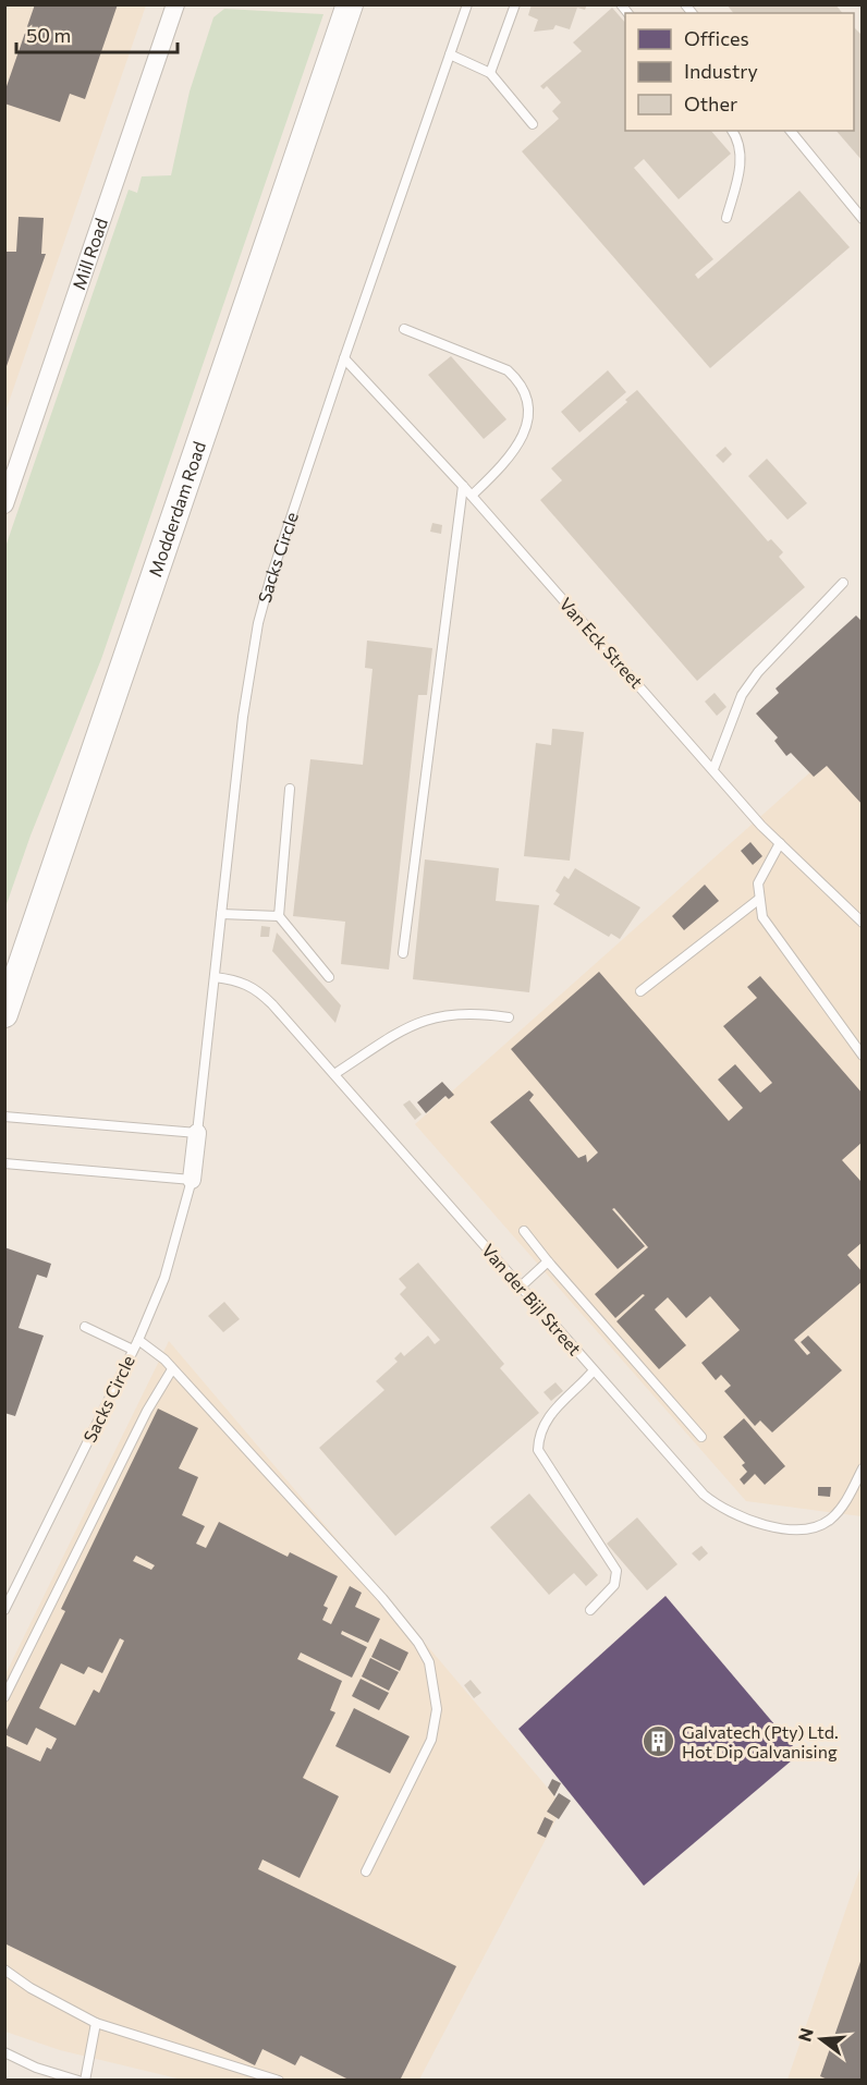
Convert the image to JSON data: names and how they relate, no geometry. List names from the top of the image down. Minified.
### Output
{"streets":{"street":["Mill Road","Modderdam Road","Sacks Circle"],"lane":["Van Eck Street","Van der Bijl Street"]},"crossings":[["Sacks Circle","Van Eck Street"],["Sacks Circle","Van der Bijl Street"]],"places":{"building":["Galvatech (Pty) Ltd. Hot Dip Galvanising"]},"legend":["Offices","Industry","Other"],"scale_bar":"50 m","north":"left"}
